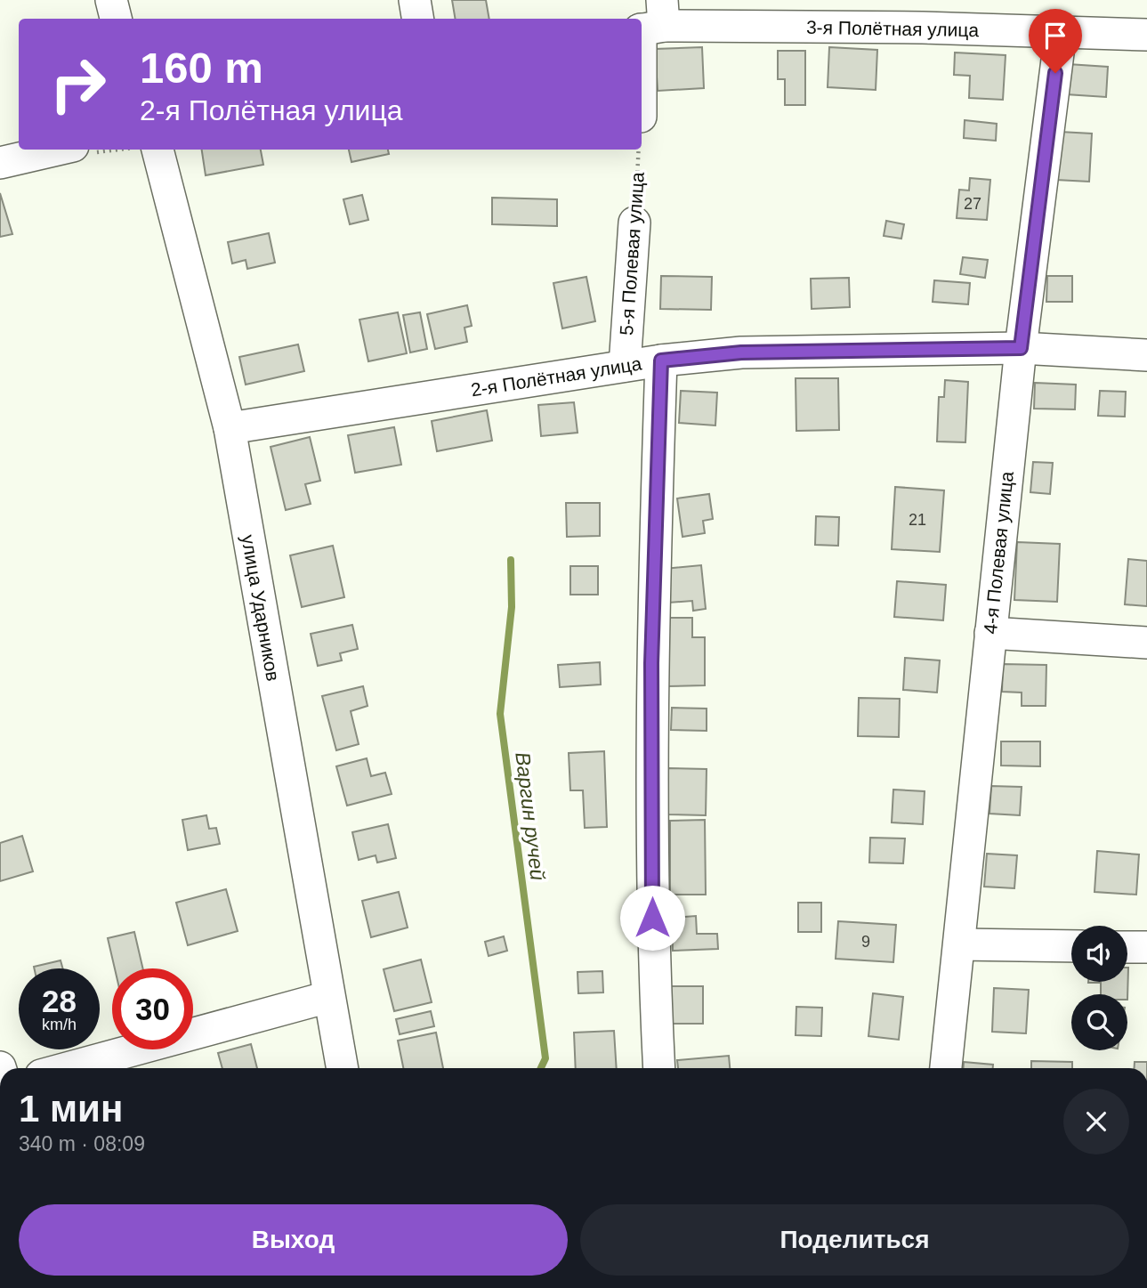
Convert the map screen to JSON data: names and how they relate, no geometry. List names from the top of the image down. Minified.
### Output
{"streets":{"street":["3-я Полётная улица","5-я Полевая улица","2-я Полётная улица","4-я Полевая улица","улица Ударников"]},"crossings":[["3-я Полётная улица","4-я Полевая улица"],["5-я Полевая улица","2-я Полётная улица"],["2-я Полётная улица","4-я Полевая улица"],["2-я Полётная улица","улица Ударников"]],"water":["Варгин ручей"],"house_numbers":["27","21","9"],"page":{"turn":["160 m","2-я Полётная улица"],"speed":"28 km/h","limit":"30","heading":["1 мин","340 m · 08:09"],"buttons":["Выход","Поделиться"]}}
